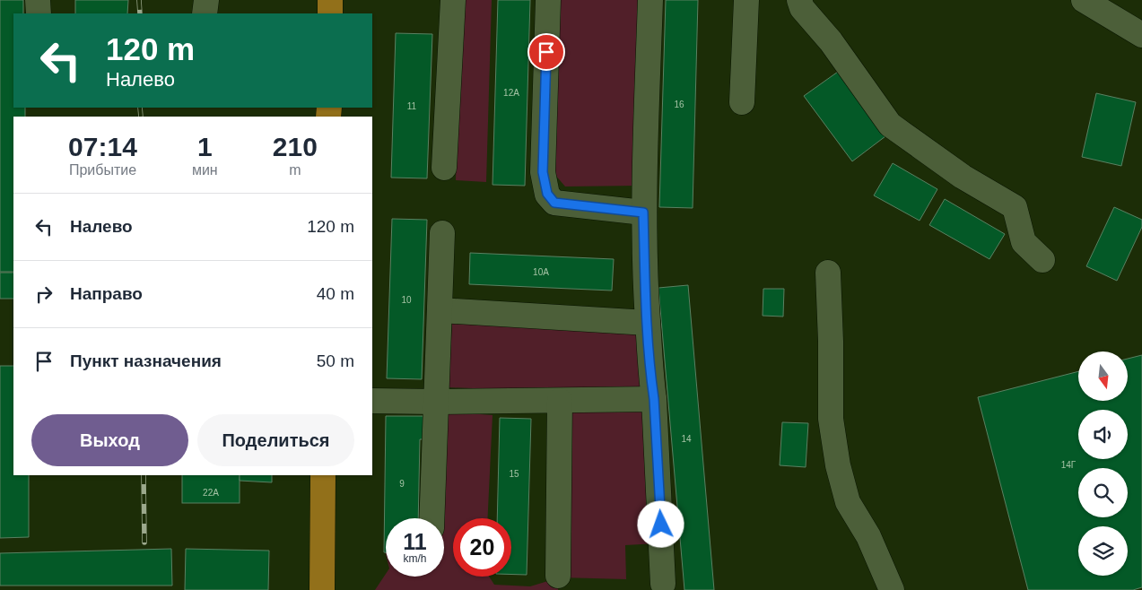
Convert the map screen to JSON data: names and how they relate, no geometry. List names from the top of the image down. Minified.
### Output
{"house_numbers":["12А","16","11","10А","10","14","14Г","15","9","22А"],"north":"bottom","page":{"turn":["120 m","Налево"],"eta":["07:14","Прибытие","1","мин","210","m"],"list":[{"name":"Налево","value":"120 m"},{"name":"Направо","value":"40 m"},{"name":"Пункт назначения","value":"50 m"}],"buttons":["Выход","Поделиться"],"speed":"11 km/h","limit":"20"}}
